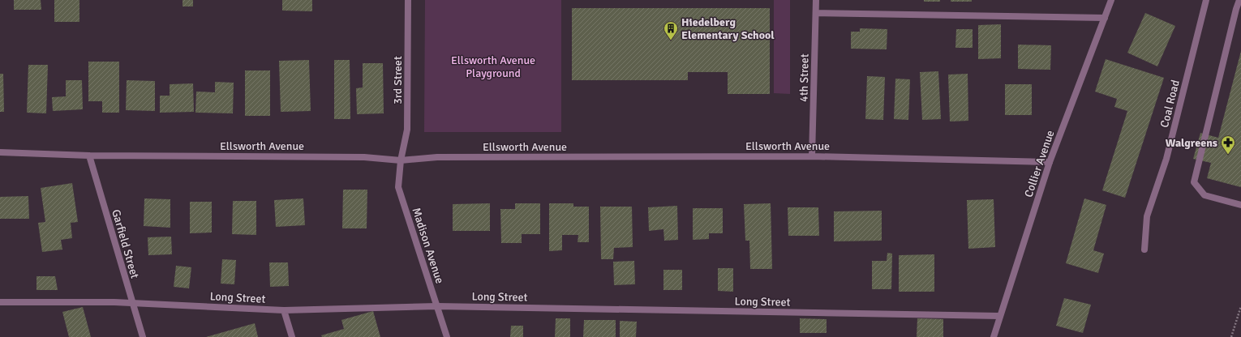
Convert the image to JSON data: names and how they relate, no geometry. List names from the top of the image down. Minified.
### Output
{"streets":{"street":["4th Street","3rd Street","Coal Road","Ellsworth Avenue","Collier Avenue","Garfield Street","Madison Avenue","Long Street"]},"crossings":[["4th Street","Ellsworth Avenue"],["3rd Street","Ellsworth Avenue"],["3rd Street","Madison Avenue"],["Ellsworth Avenue","Collier Avenue"],["Ellsworth Avenue","Garfield Street"],["Ellsworth Avenue","Madison Avenue"],["Collier Avenue","Long Street"],["Garfield Street","Long Street"],["Madison Avenue","Long Street"]],"parks":["Ellsworth Avenue Playground"],"places":{"building":["Hiedelberg Elementary School"],"pharmacy":["Walgreens"]}}
